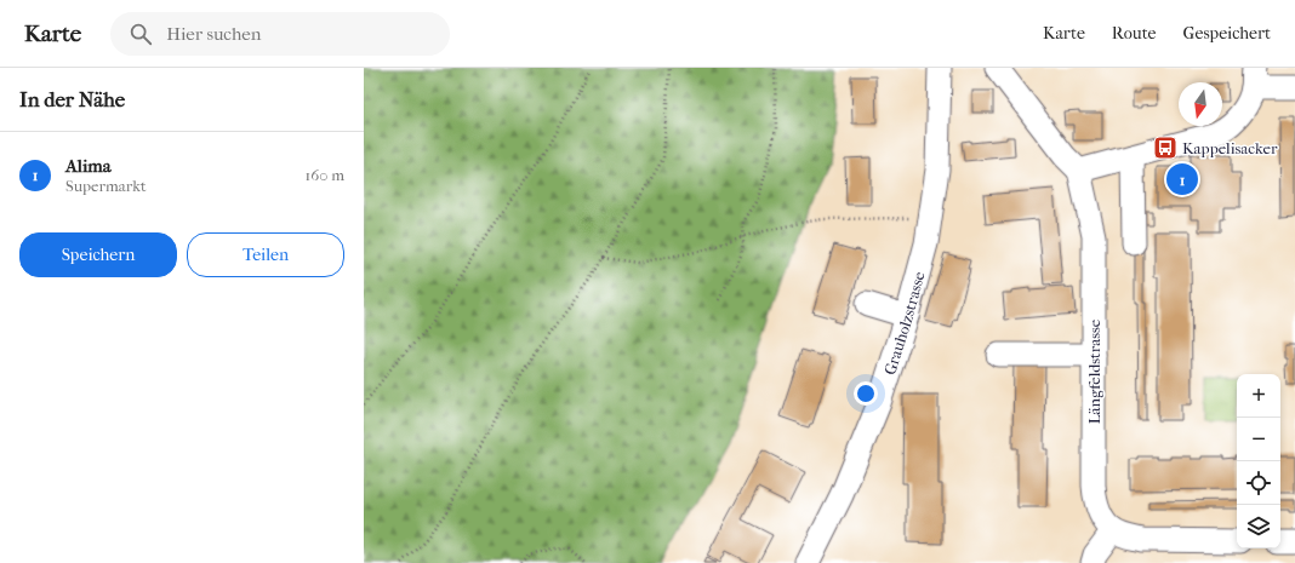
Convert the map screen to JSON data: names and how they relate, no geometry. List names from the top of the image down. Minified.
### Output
{"streets":{"street":["Grauholzstrasse","Längfeldstrasse"]},"places":{"bus stop":["Kappelisacker"]},"north":"bottom","page":{"header":"Karte","search":"Hier suchen","nav":["Karte","Route","Gespeichert"],"heading":"In der Nähe","list":[{"mark":"1","name":"Alima","note":"Supermarkt","value":"160 m"}],"pins":"1","buttons":["Speichern","Teilen"],"map_buttons":["+","−"]}}
